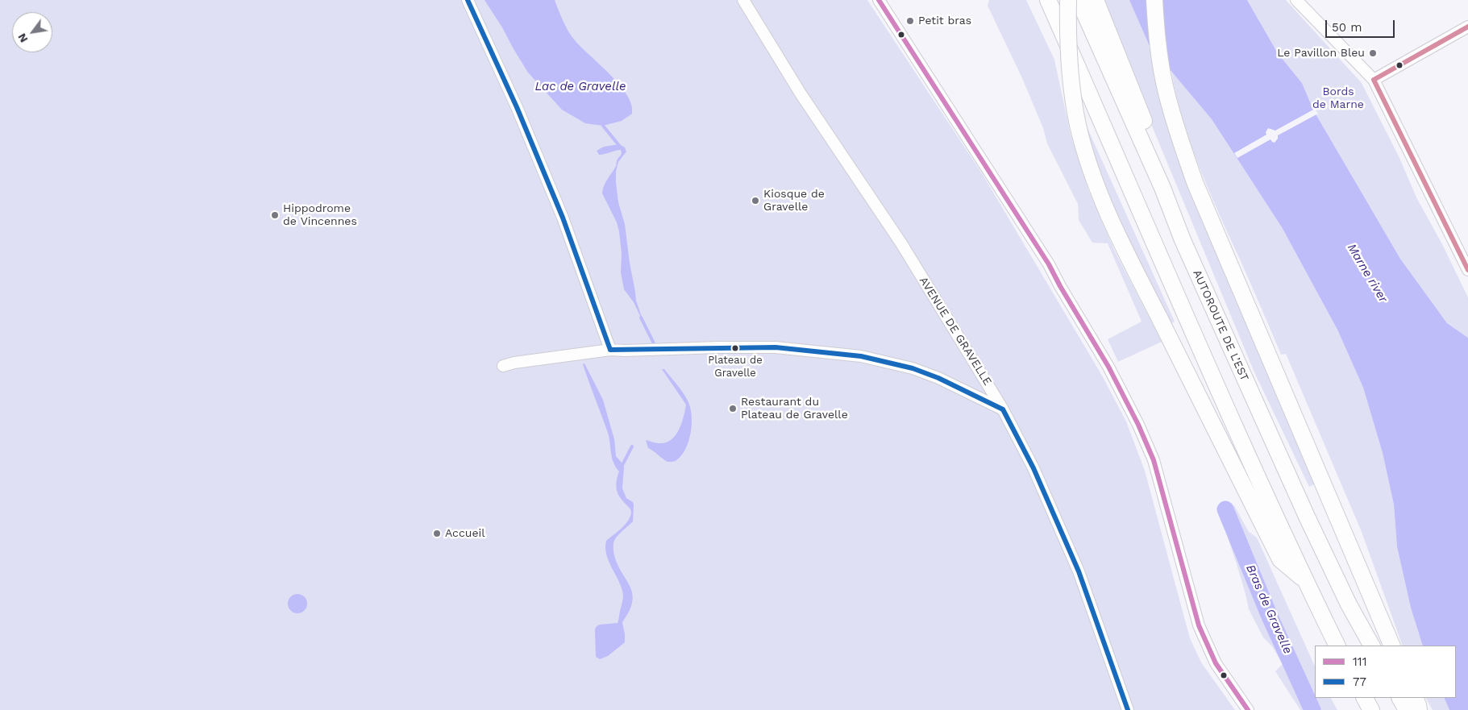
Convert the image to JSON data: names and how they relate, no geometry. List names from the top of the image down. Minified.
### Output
{"streets":{"highway":["AUTOROUTE DE L’EST"],"street":["AVENUE DE GRAVELLE"]},"water":["Lac de Gravelle","Marne river","Bras de Gravelle"],"parks":["Bords de Marne"],"places":["Petit bras","Le Pavillon Bleu","Kiosque de Gravelle","Hippodrome de Vincennes","Plateau de Gravelle","Restaurant du Plateau de Gravelle","Accueil"],"lines":["transit line 111","transit line 77"],"legend":["111","77"],"scale_bar":"50 m","north":"bottom left"}
